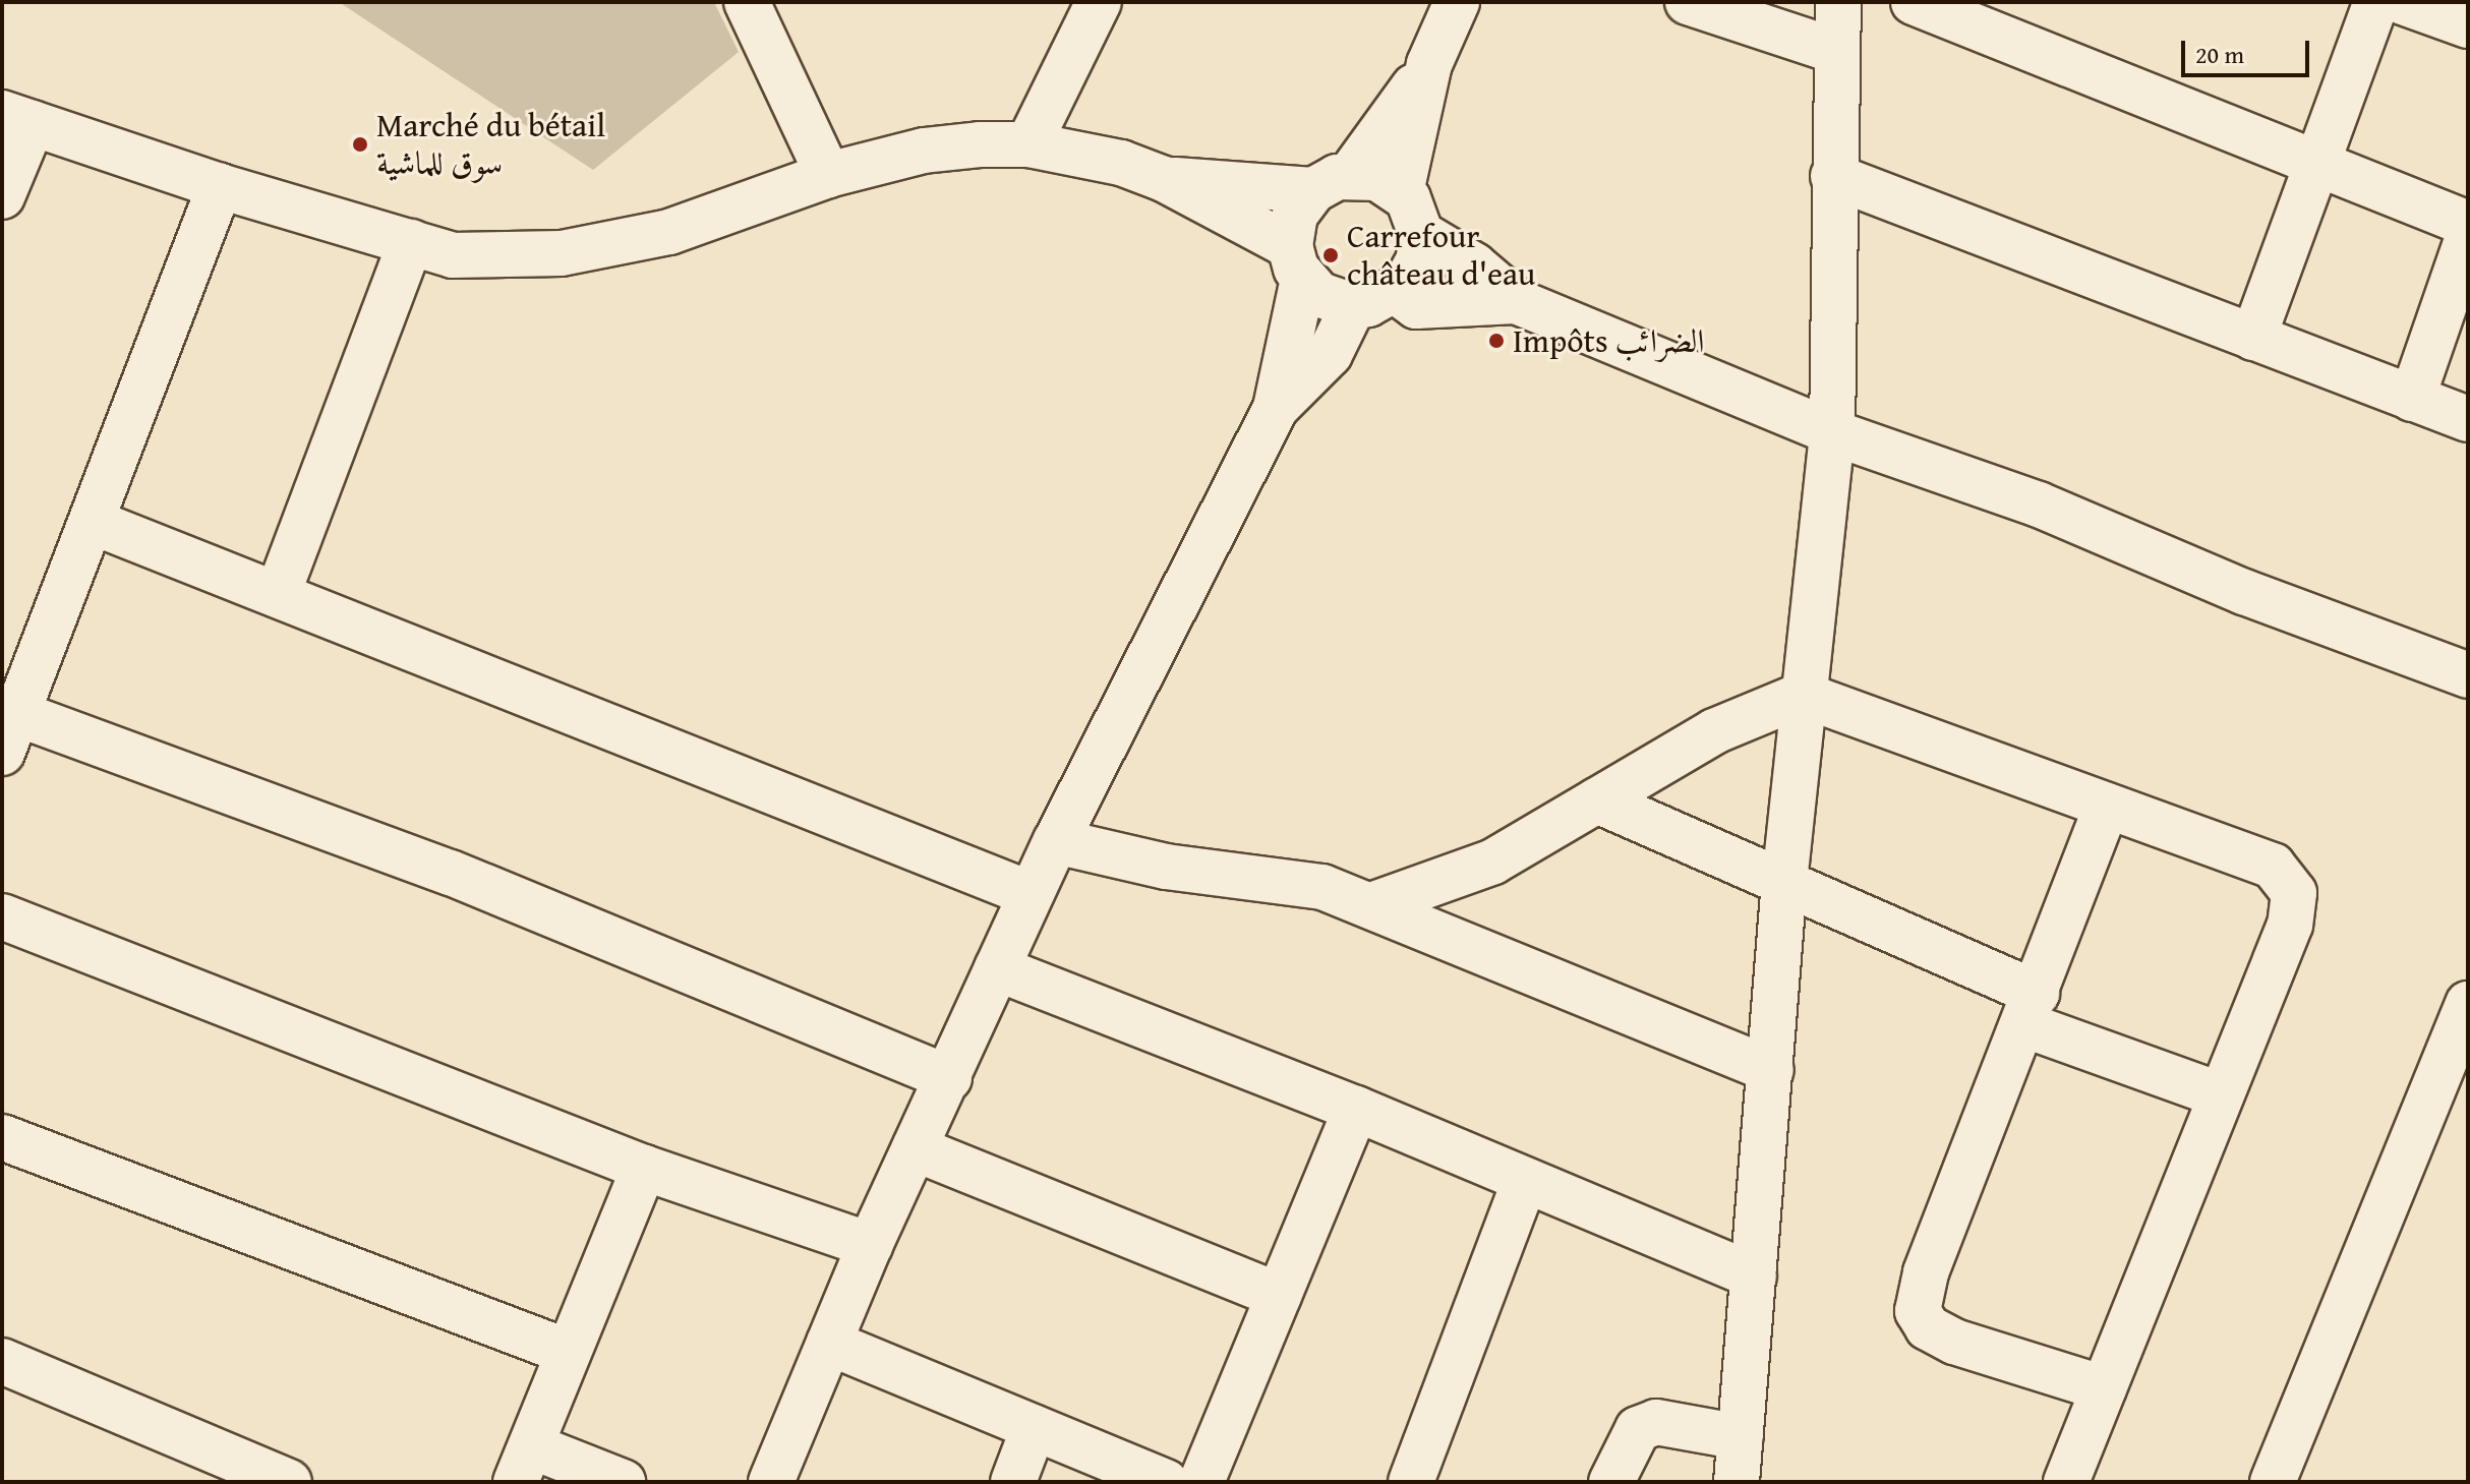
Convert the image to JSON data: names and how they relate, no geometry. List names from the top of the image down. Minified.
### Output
{"places":["Marché du bétail سوق للماشية","Carrefour château d'eau","Impôts الضرائب"],"scale_bar":"20 m"}
